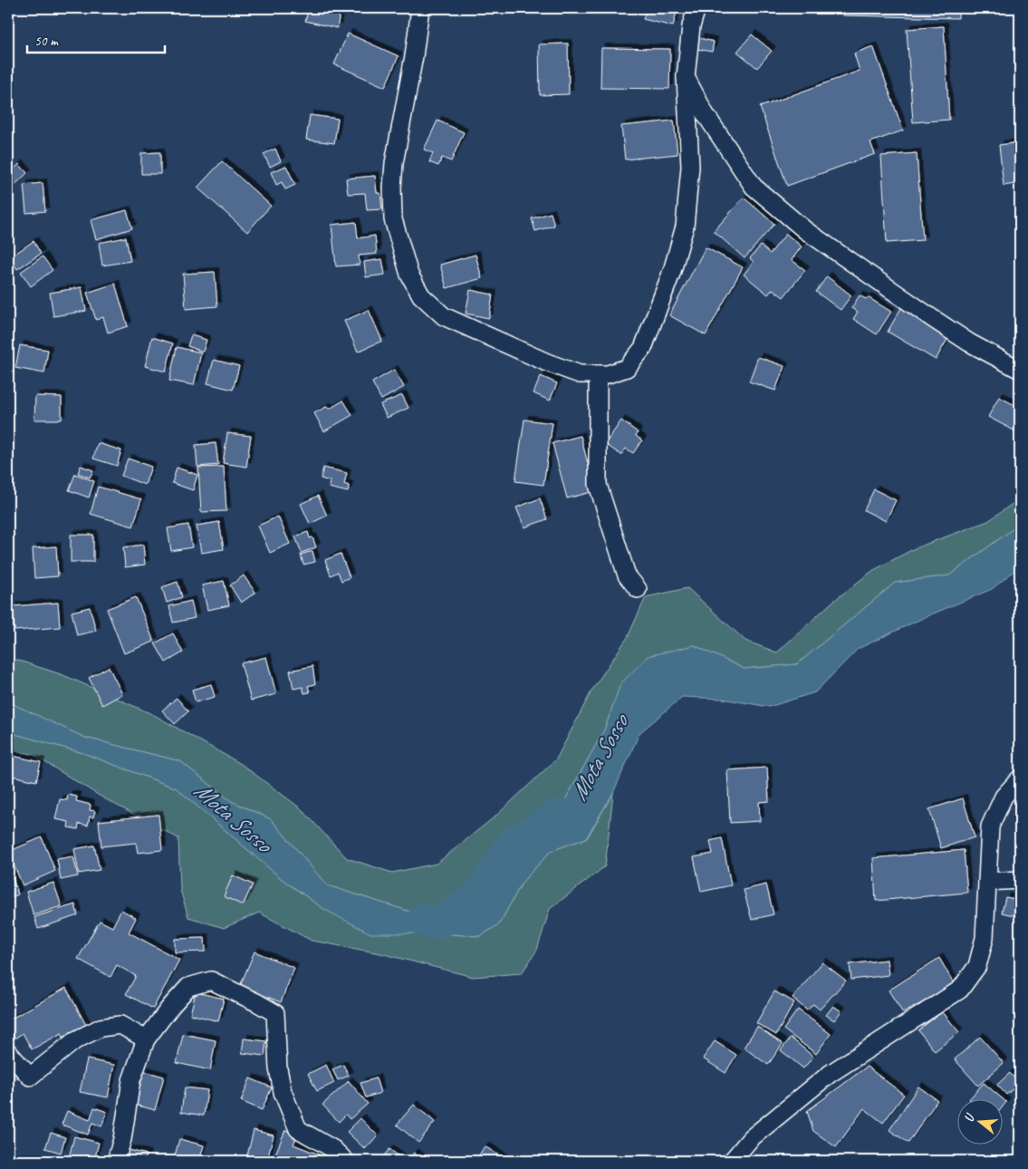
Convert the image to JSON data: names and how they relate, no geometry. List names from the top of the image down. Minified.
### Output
{"water":["Mota Sosso"],"scale_bar":"50 m","north":"left"}
